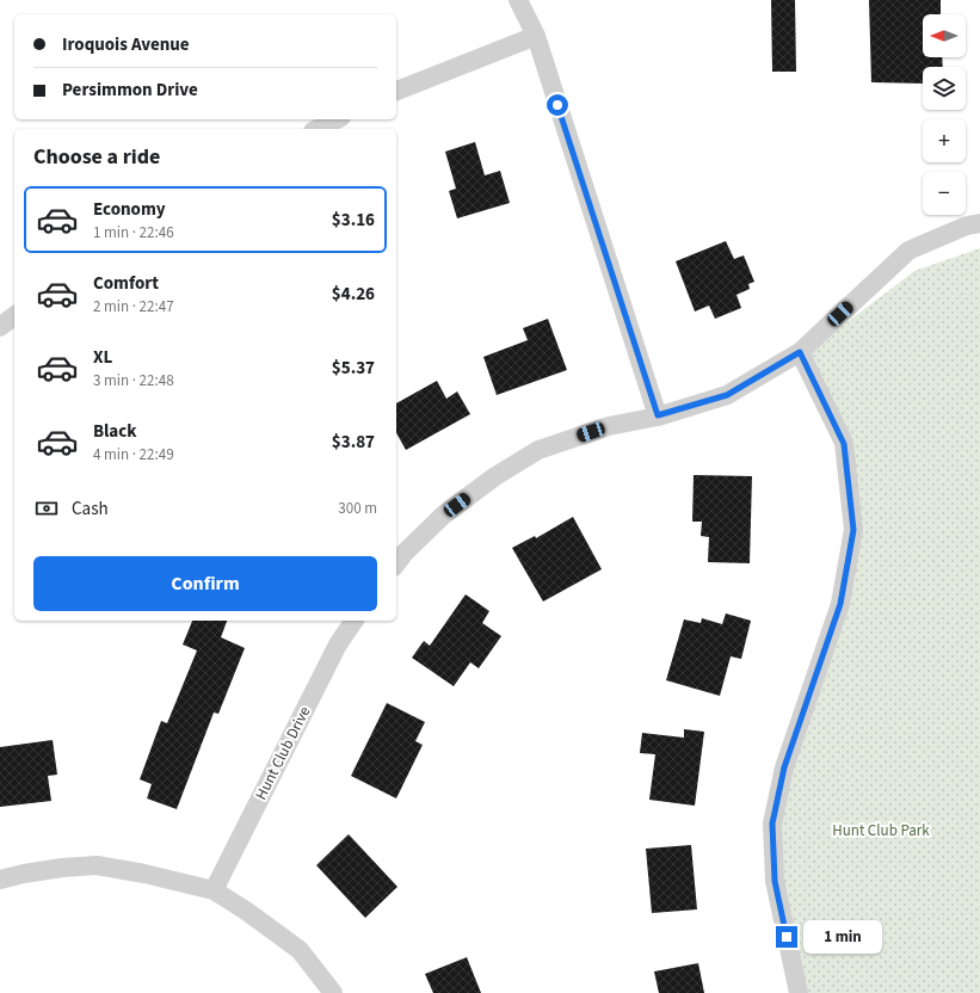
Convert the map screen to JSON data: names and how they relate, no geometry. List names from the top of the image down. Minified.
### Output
{"streets":{"street":["Hunt Club Drive"]},"parks":["Hunt Club Park"],"north":"left","page":{"map_buttons":["+","−"],"banner":["Iroquois Avenue","Persimmon Drive"],"heading":"Choose a ride","list":[{"name":"Economy","note":"1 min · 22:46","value":"$3.16"},{"name":"Comfort","note":"2 min · 22:47","value":"$4.26"},{"name":"XL","note":"3 min · 22:48","value":"$5.37"},{"name":"Black","note":"4 min · 22:49","value":"$3.87"}],"pay":["Cash","300 m"],"buttons":"Confirm","bubble":"1 min"}}
